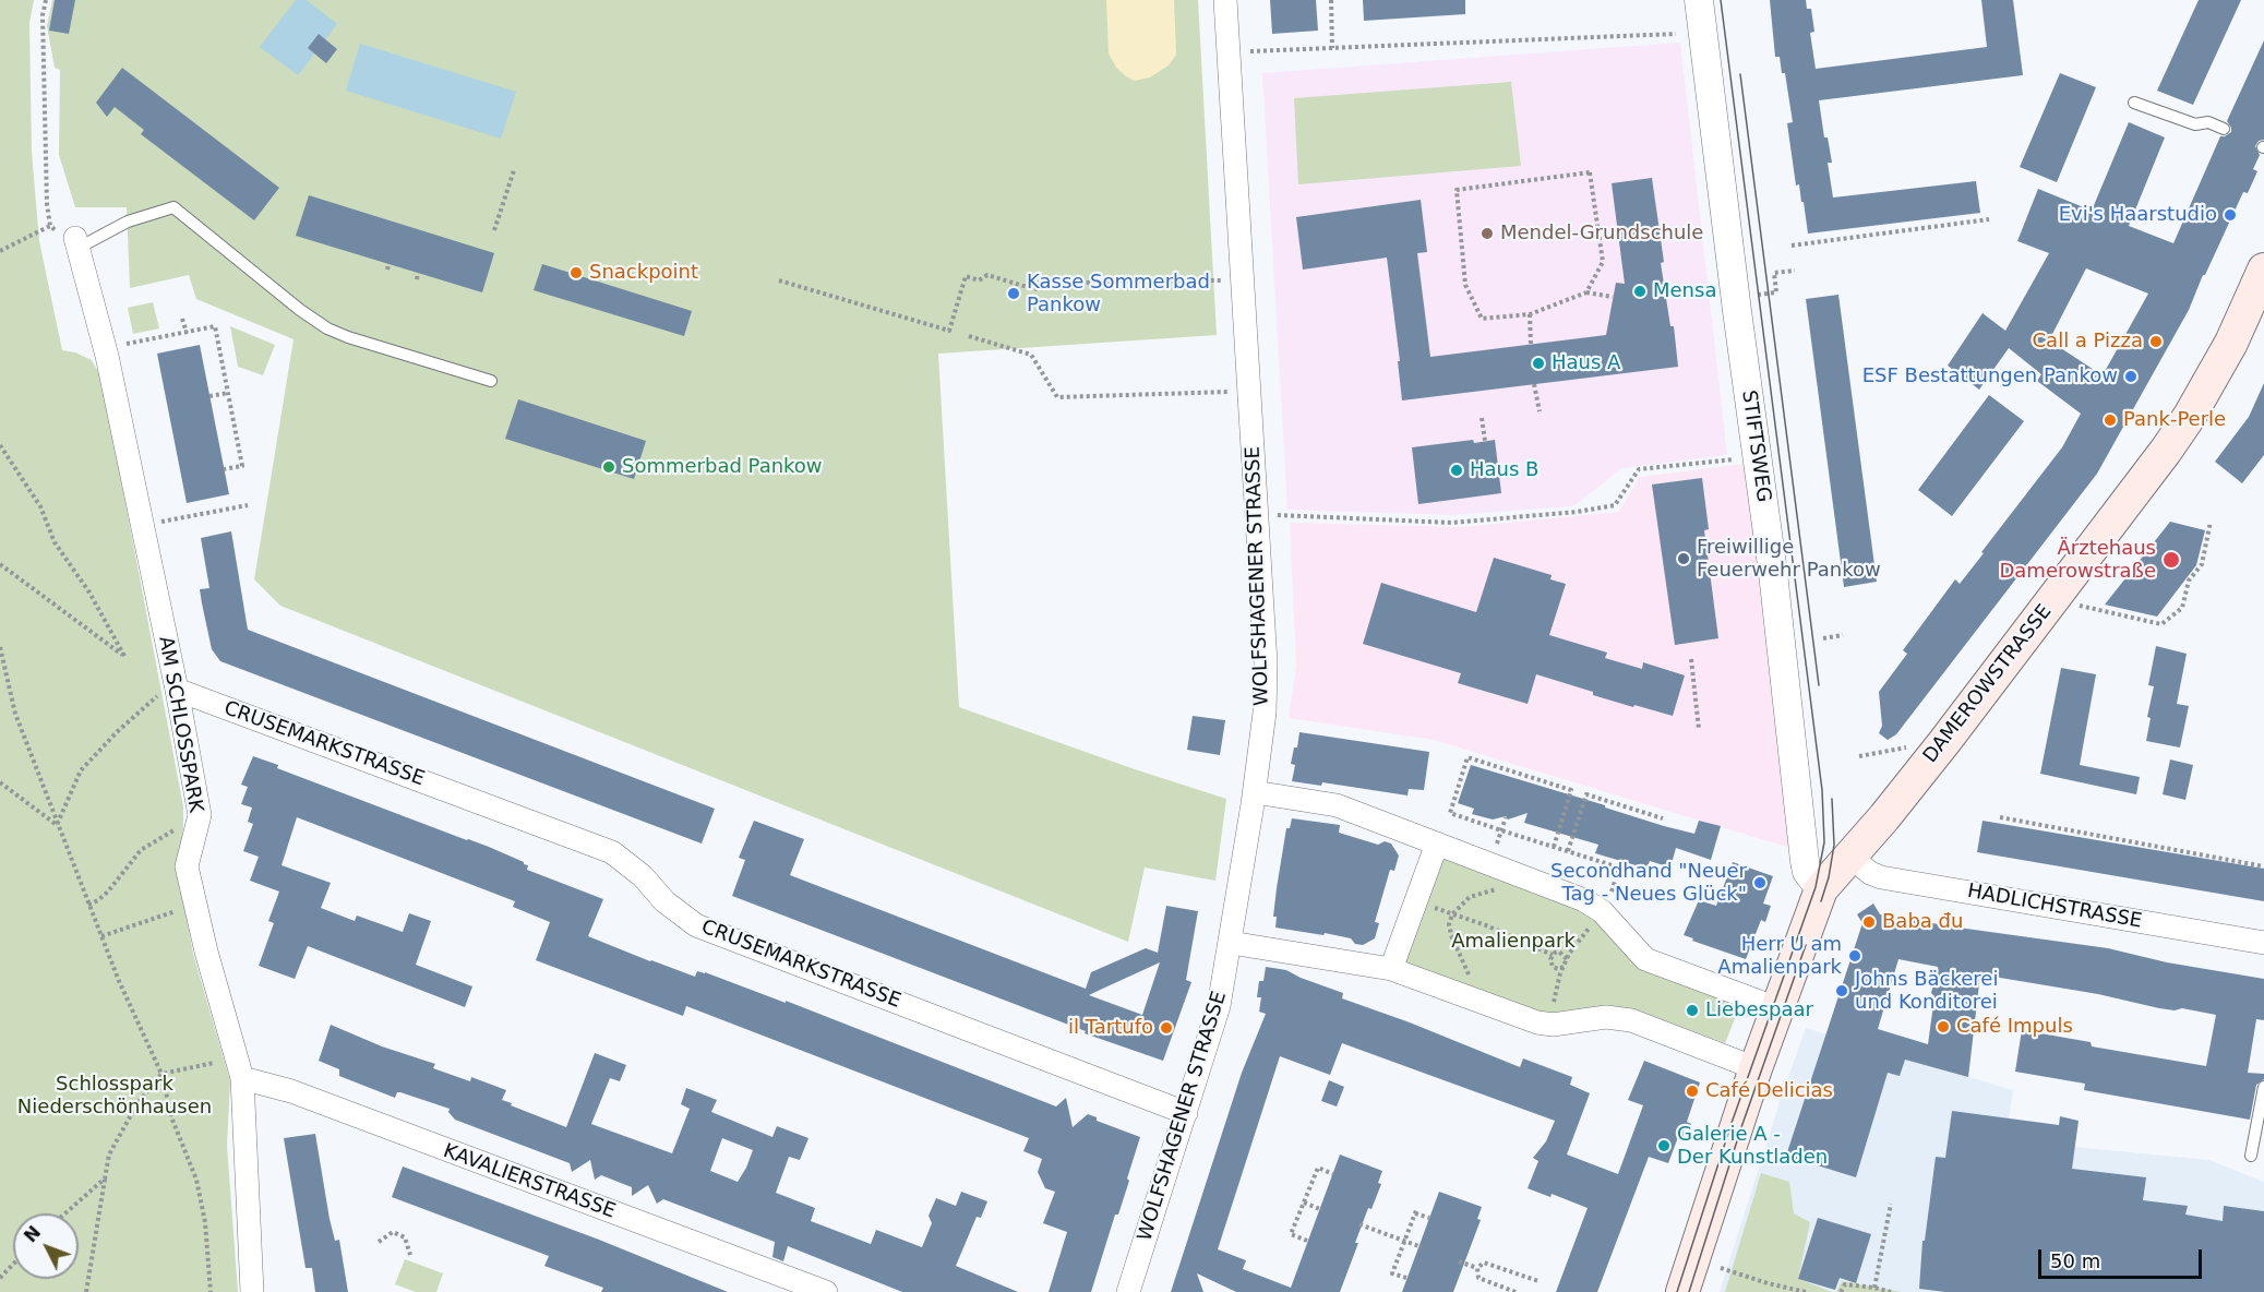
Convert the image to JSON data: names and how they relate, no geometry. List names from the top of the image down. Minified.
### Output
{"streets":{"main road":["DAMEROWSTRASSE"],"street":["STIFTSWEG","WOLFSHAGENER STRASSE","AM SCHLOSSPARK","CRUSEMARKSTRASSE","HADLICHSTRASSE","KAVALIERSTRASSE"]},"crossings":[["STIFTSWEG","DAMEROWSTRASSE"],["WOLFSHAGENER STRASSE","CRUSEMARKSTRASSE"],["DAMEROWSTRASSE","HADLICHSTRASSE"],["AM SCHLOSSPARK","CRUSEMARKSTRASSE"],["AM SCHLOSSPARK","KAVALIERSTRASSE"]],"parks":["Amalienpark","Schlosspark Niederschönhausen"],"places":["Evi's Haarstudio","Mendel-Grundschule","Snackpoint","Mensa","Kasse Sommerbad Pankow","Call a Pizza","Haus A","ESF Bestattungen Pankow","Pank-Perle","Sommerbad Pankow","Haus B","Freiwillige Feuerwehr Pankow","Ärztehaus Damerowstraße","Secondhand \"Neuer Tag - Neues Glück\"","Baba đu","Herr U am Amalienpark","Johns Bäckerei und Konditorei","Liebespaar","Café Impuls","il Tartufo","Café Delicias","Galerie A - Der Kunstladen"],"scale_bar":"50 m","north":"top left"}
